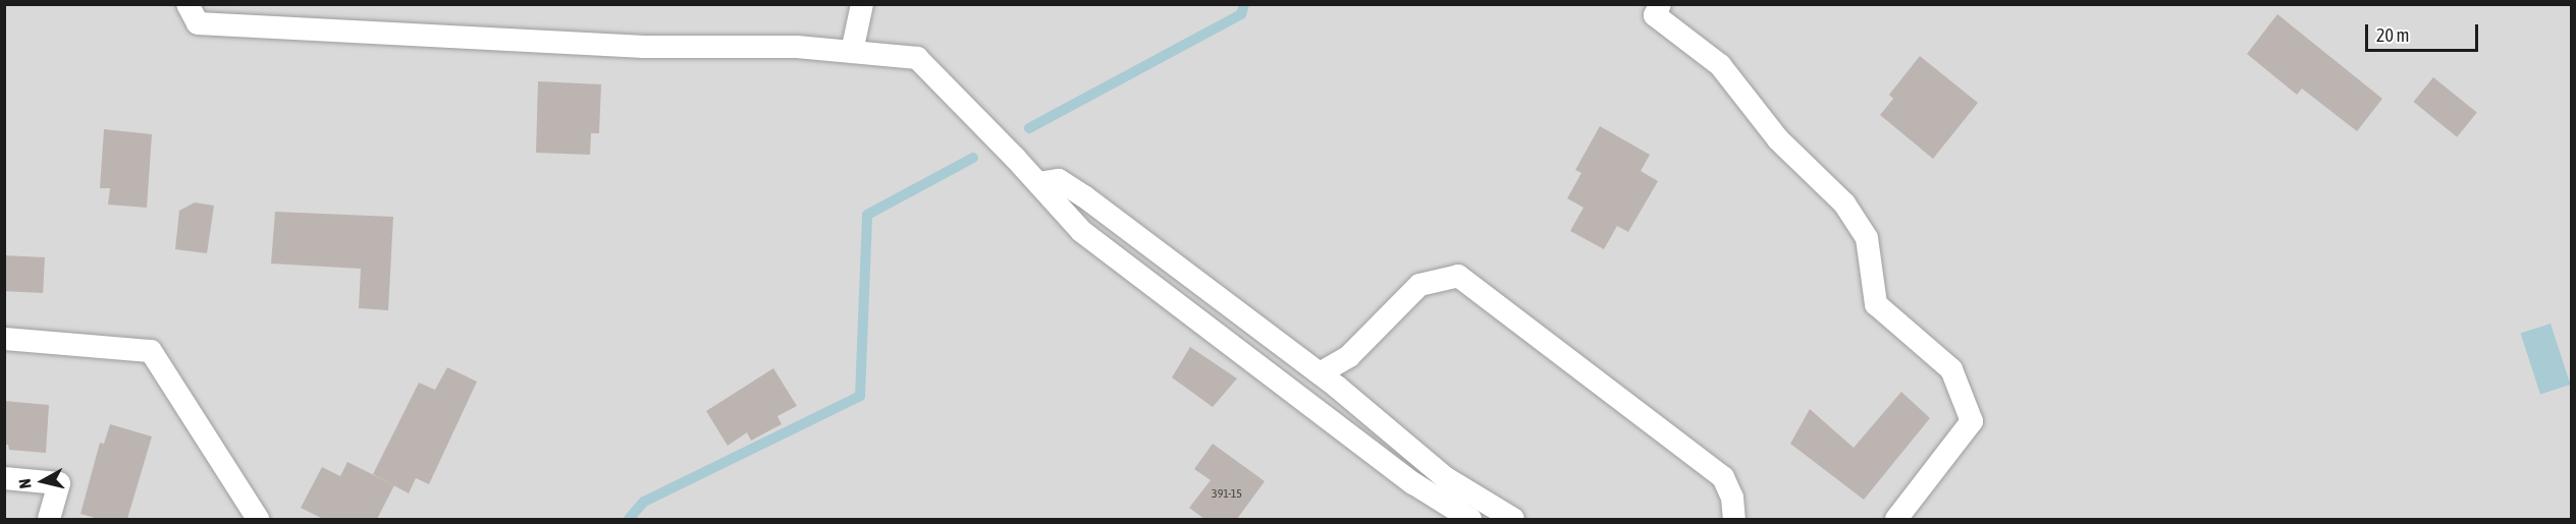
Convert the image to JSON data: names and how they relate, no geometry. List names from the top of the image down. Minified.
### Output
{"house_numbers":["391-15"],"scale_bar":"20 m","north":"left"}
